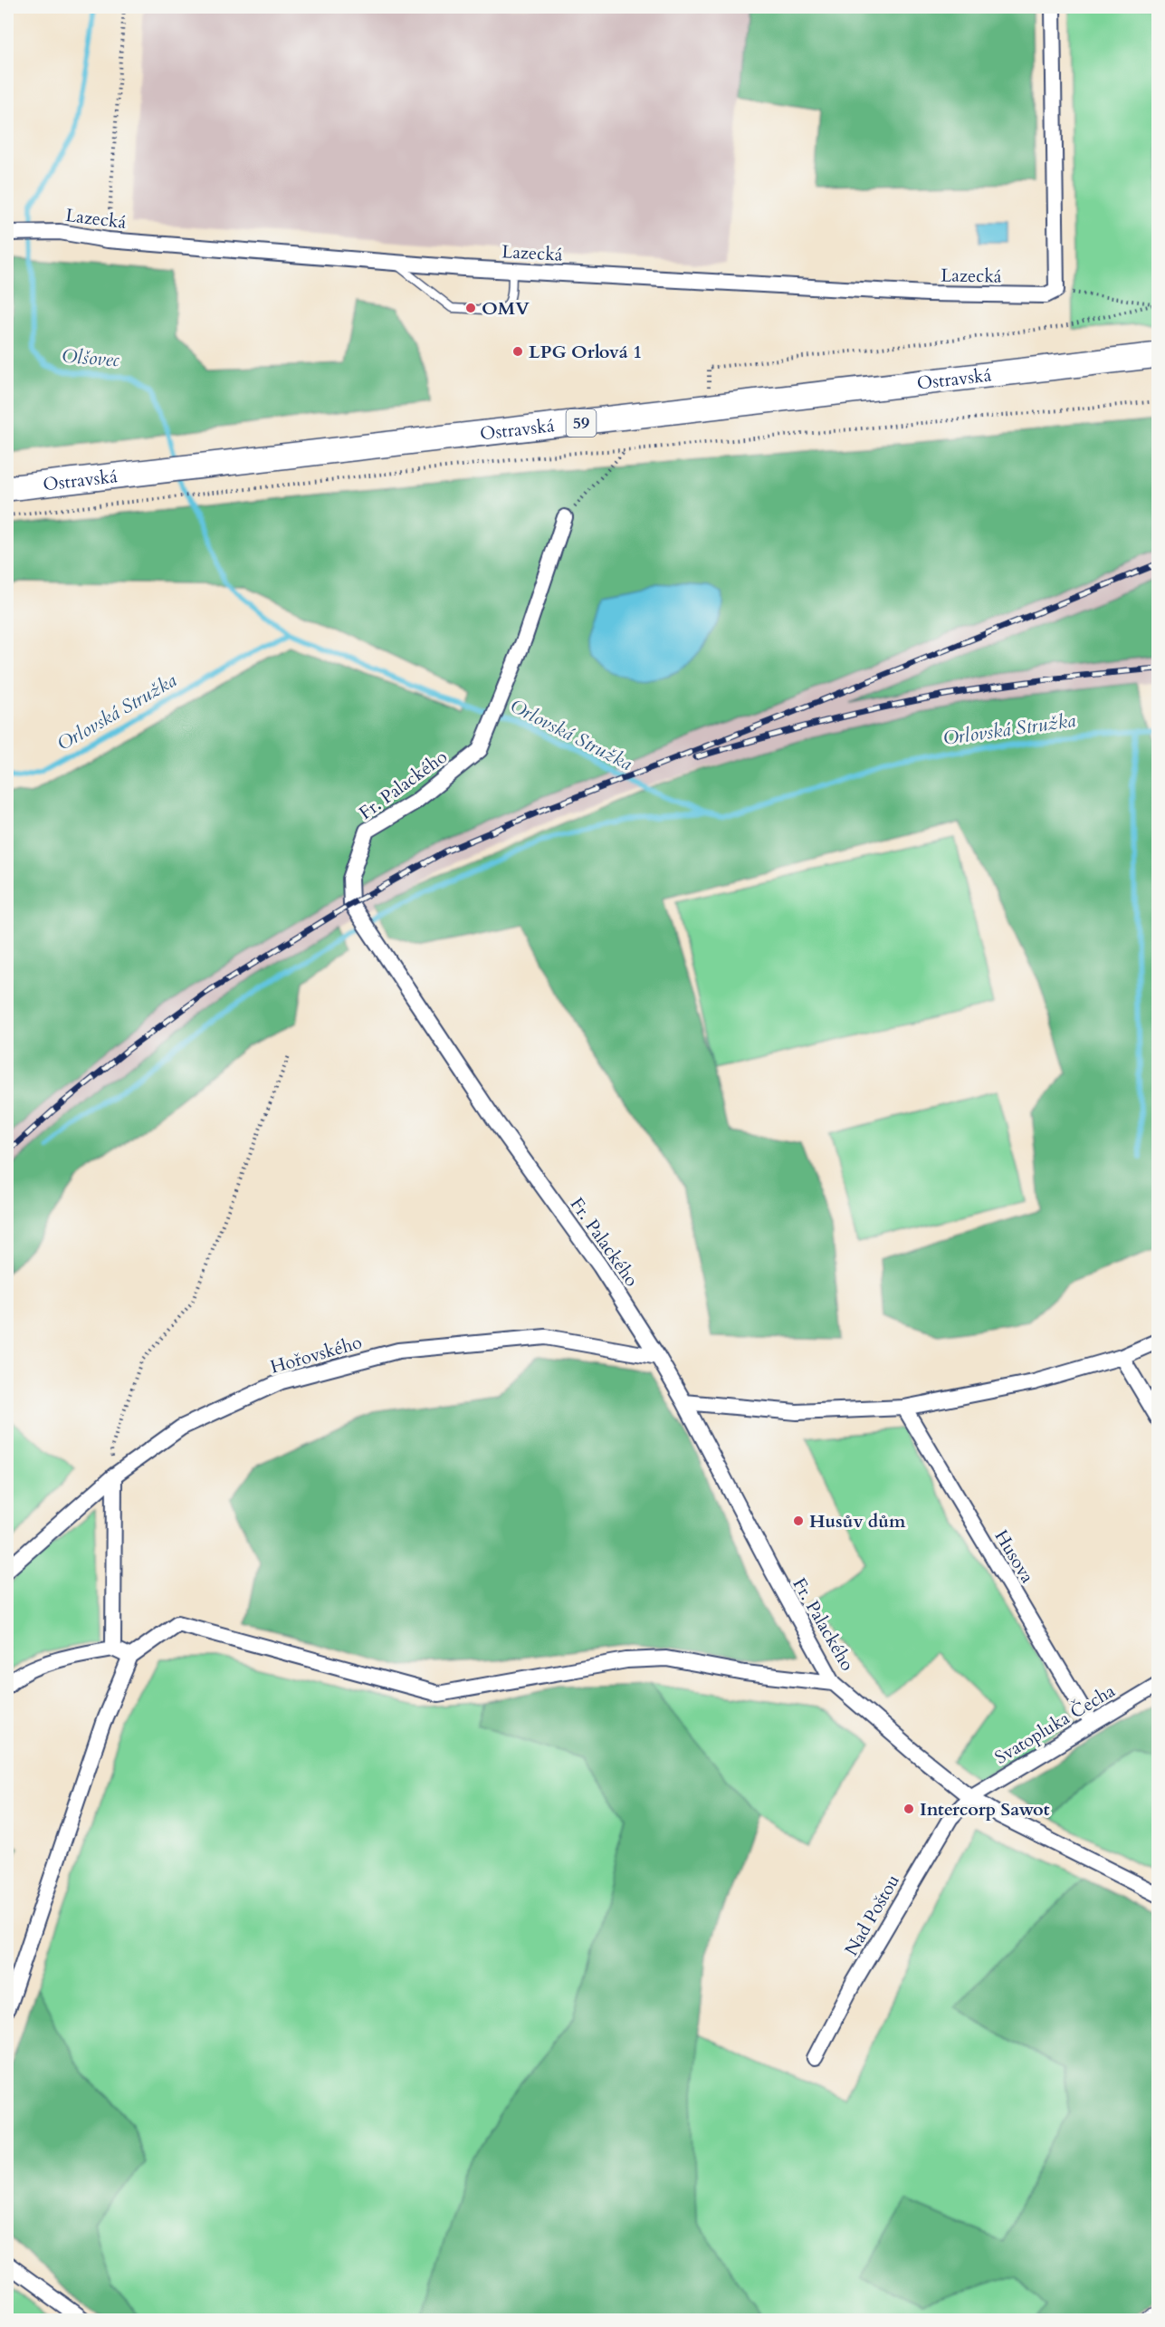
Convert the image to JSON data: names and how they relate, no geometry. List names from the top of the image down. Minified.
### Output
{"streets":{"main road":["Ostravská","59"],"street":["Lazecká","Fr. Palackého","Hořovského","Husova","Svatopluka Čecha","Nad Poštou"]},"crossings":[["Fr. Palackého","Hořovského"],["Fr. Palackého","Svatopluka Čecha"],["Fr. Palackého","Nad Poštou"],["Husova","Svatopluka Čecha"],["Svatopluka Čecha","Nad Poštou"]],"water":["Olšovec","Orlovská Stružka"],"places":["OMV","LPG Orlová 1","Husův dům","Intercorp Sawot"]}
